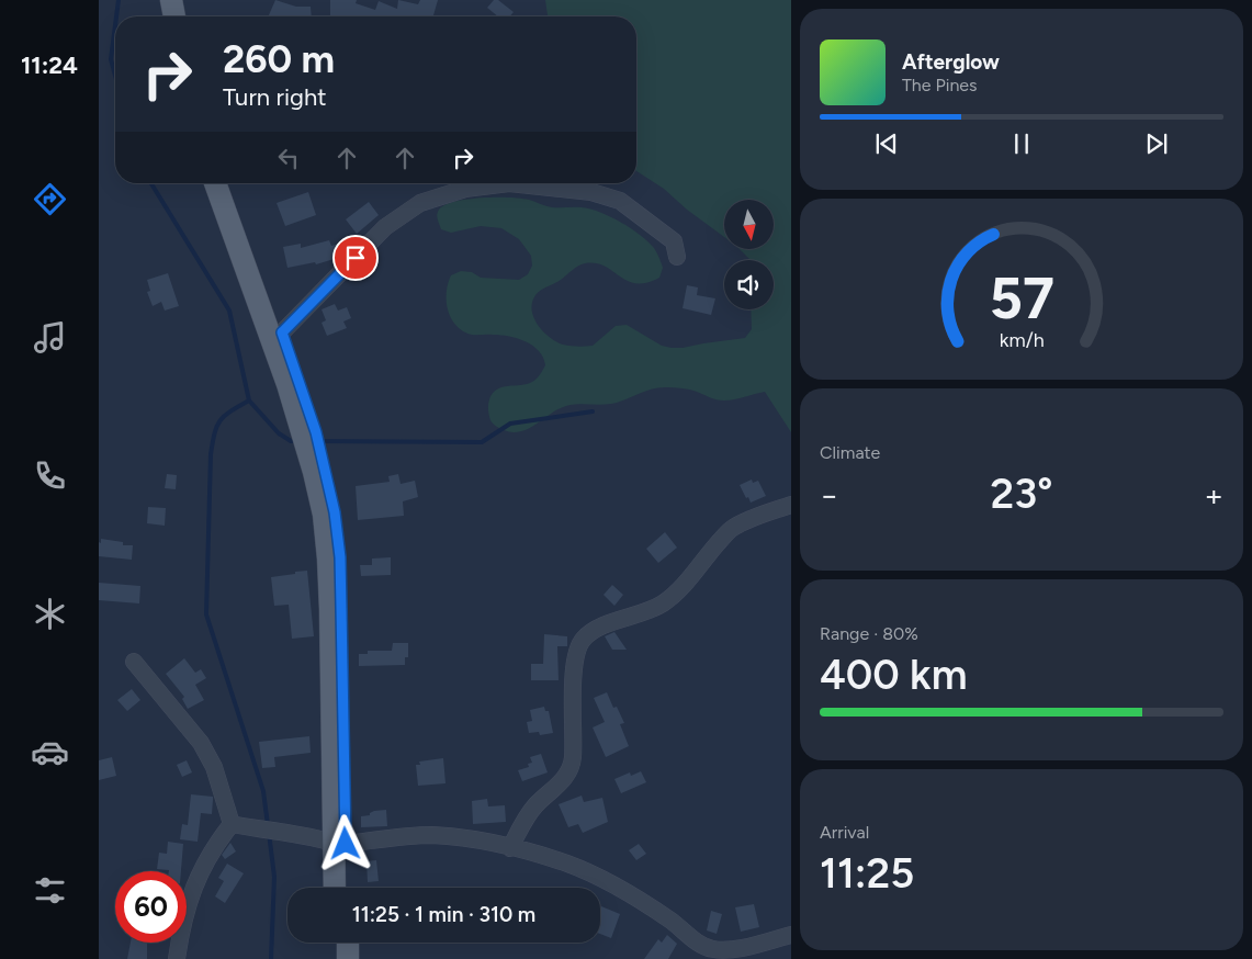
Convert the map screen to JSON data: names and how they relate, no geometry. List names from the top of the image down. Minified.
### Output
{"north":"bottom","page":{"tabs":"11:24","turn":["260 m","Turn right"],"song":["Afterglow","The Pines"],"tile":["Climate",["Range · 80%","400 km"],["Arrival","11:25"]],"heat":["−","23°","+"],"limit":"60","trip":"11:25 · 1 min · 310 m","gauge":["57","km/h"]}}
